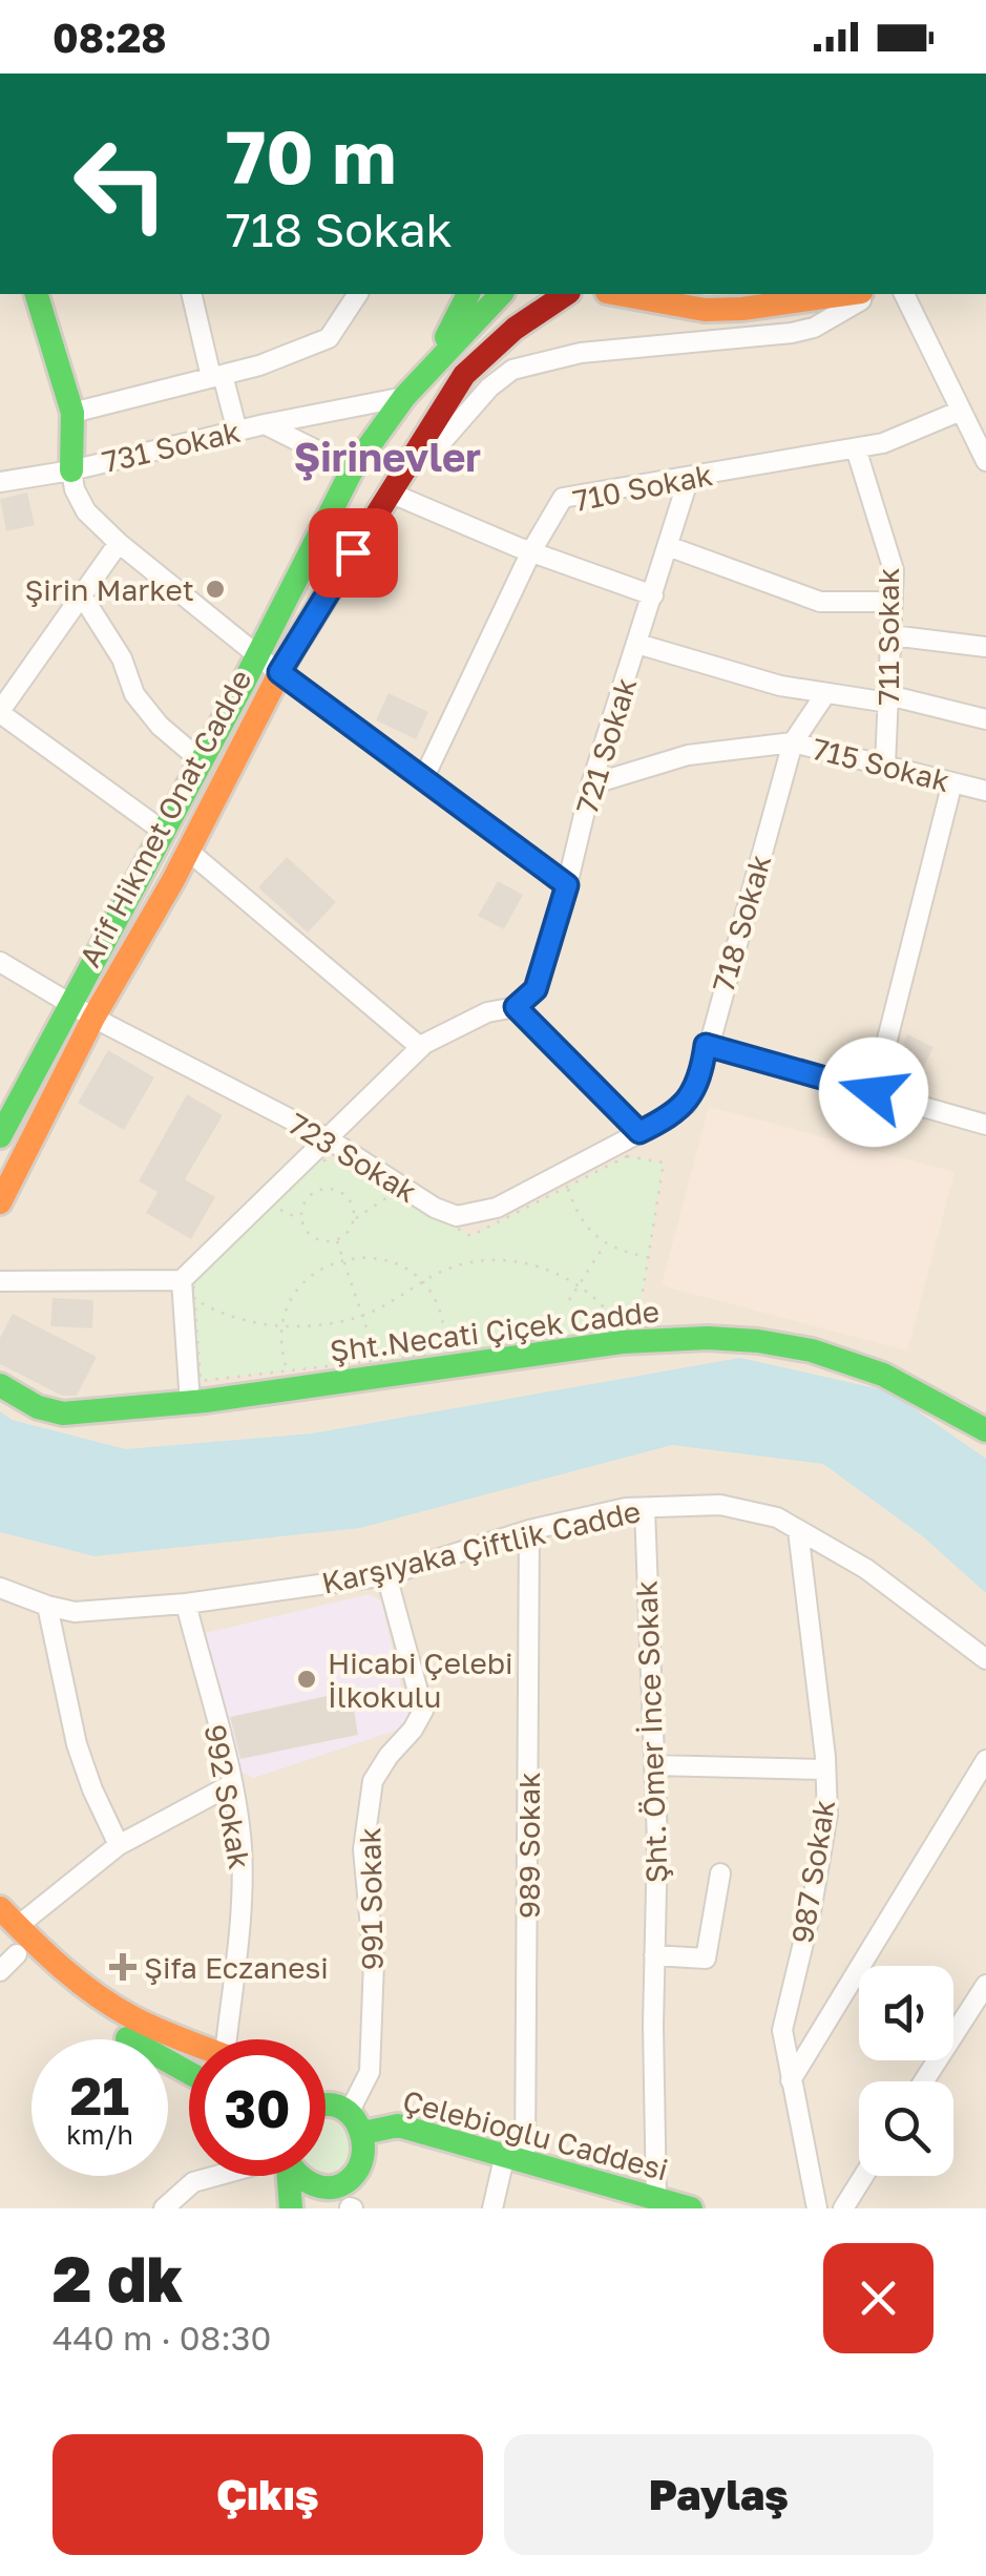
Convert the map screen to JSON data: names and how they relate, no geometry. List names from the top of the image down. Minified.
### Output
{"streets":{"main road":["Arif Hikmet Onat Cadde","Şht.Necati Çiçek Cadde","Çelebioğlu Caddesi"],"street":["731 Sokak","710 Sokak","711 Sokak","721 Sokak","715 Sokak","718 Sokak","723 Sokak","Karşıyaka Çiftlik Cadde","Şht. Ömer İnce Sokak","992 Sokak","989 Sokak","987 Sokak","991 Sokak"]},"crossings":[["731 Sokak","Arif Hikmet Onat Cadde"],["710 Sokak","711 Sokak"],["710 Sokak","721 Sokak"],["711 Sokak","715 Sokak"],["721 Sokak","715 Sokak"],["715 Sokak","718 Sokak"],["Arif Hikmet Onat Cadde","723 Sokak"],["718 Sokak","723 Sokak"],["Karşıyaka Çiftlik Cadde","Şht. Ömer İnce Sokak"],["Karşıyaka Çiftlik Cadde","992 Sokak"],["Karşıyaka Çiftlik Cadde","989 Sokak"],["Karşıyaka Çiftlik Cadde","987 Sokak"],["Karşıyaka Çiftlik Cadde","991 Sokak"],["Şht. Ömer İnce Sokak","Çelebioğlu Caddesi"],["989 Sokak","Çelebioğlu Caddesi"],["991 Sokak","Çelebioğlu Caddesi"]],"districts":["Şirinevler"],"places":{"other":["Şirin Market","Hicabi Çelebi İlkokulu"],"health":["Şifa Eczanesi"]},"page":{"status":"08:28","turn":["70 m","718 Sokak"],"speed":"21 km/h","limit":"30","heading":["2 dk","440 m · 08:30"],"buttons":["Çıkış","Paylaş"]}}
